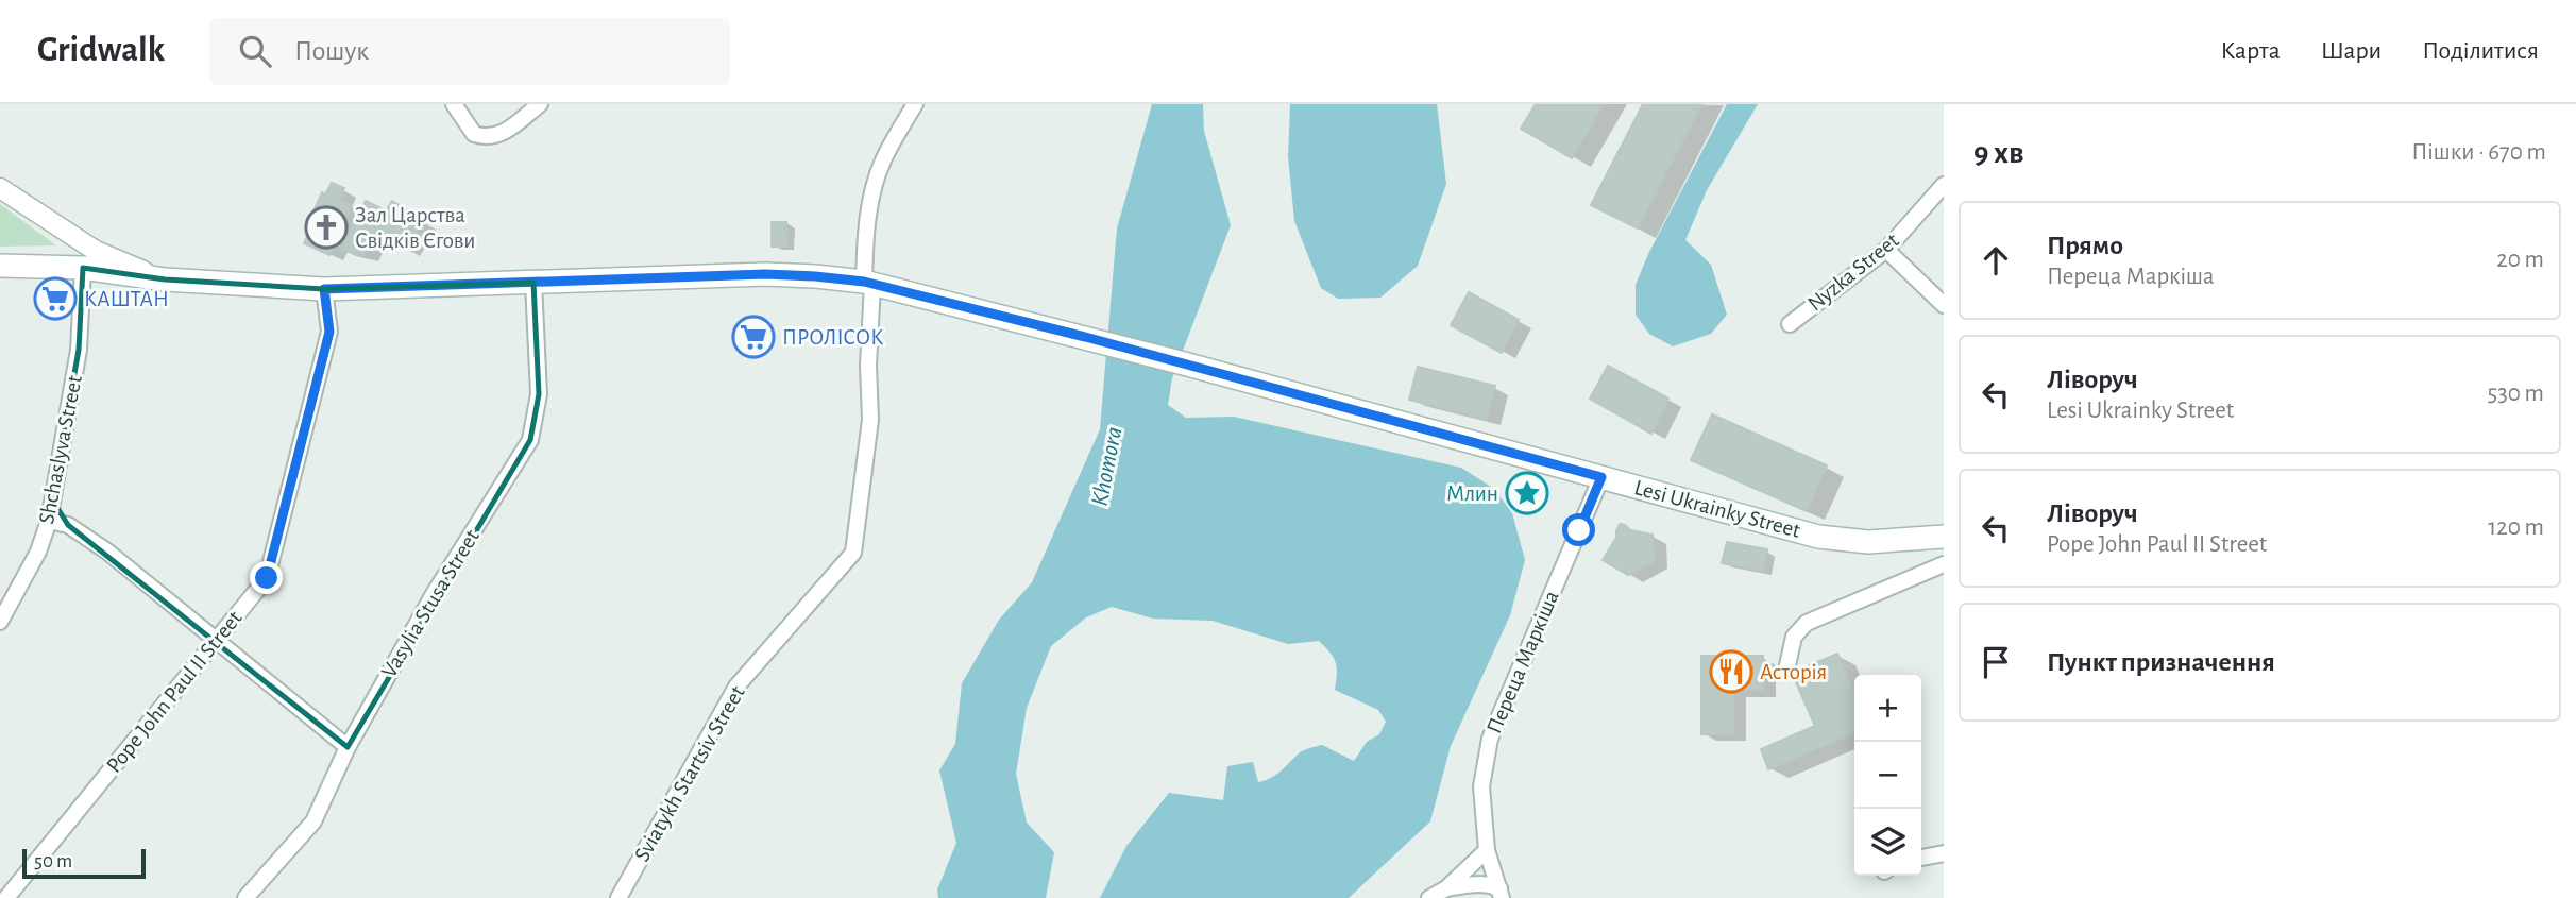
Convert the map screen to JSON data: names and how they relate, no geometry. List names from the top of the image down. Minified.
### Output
{"streets":{"main road":["Lesi Ukrainky Street"],"street":["Nyzka Street","Shchaslyva Street","Vasylia Stusa Street","Переца Маркіша","Pope John Paul II Street","Sviatykh Startsiv Street"]},"crossings":[["Shchaslyva Street","Lesi Ukrainky Street"],["Lesi Ukrainky Street","Vasylia Stusa Street"],["Lesi Ukrainky Street","Переца Маркіша"],["Lesi Ukrainky Street","Pope John Paul II Street"],["Lesi Ukrainky Street","Sviatykh Startsiv Street"]],"water":["Khomora"],"places":{"church":["Зал Царства Свідків Єгови"],"supermarket":["КАШТАН","ПРОЛІСОК"],"place":["Млин"],"restaurant":["Асторія"]},"scale_bar":"50 m","page":{"header":"Gridwalk","search":"Пошук","nav":["Карта","Шари","Поділитися"],"heading":["9 хв","Пішки · 670 m"],"list":[["Прямо","Переца Маркіша","20 m"],["Ліворуч","Lesi Ukrainky Street","530 m"],["Ліворуч","Pope John Paul II Street","120 m"],"Пункт призначення"],"map_buttons":["+","−"],"scale":"50 m"}}
